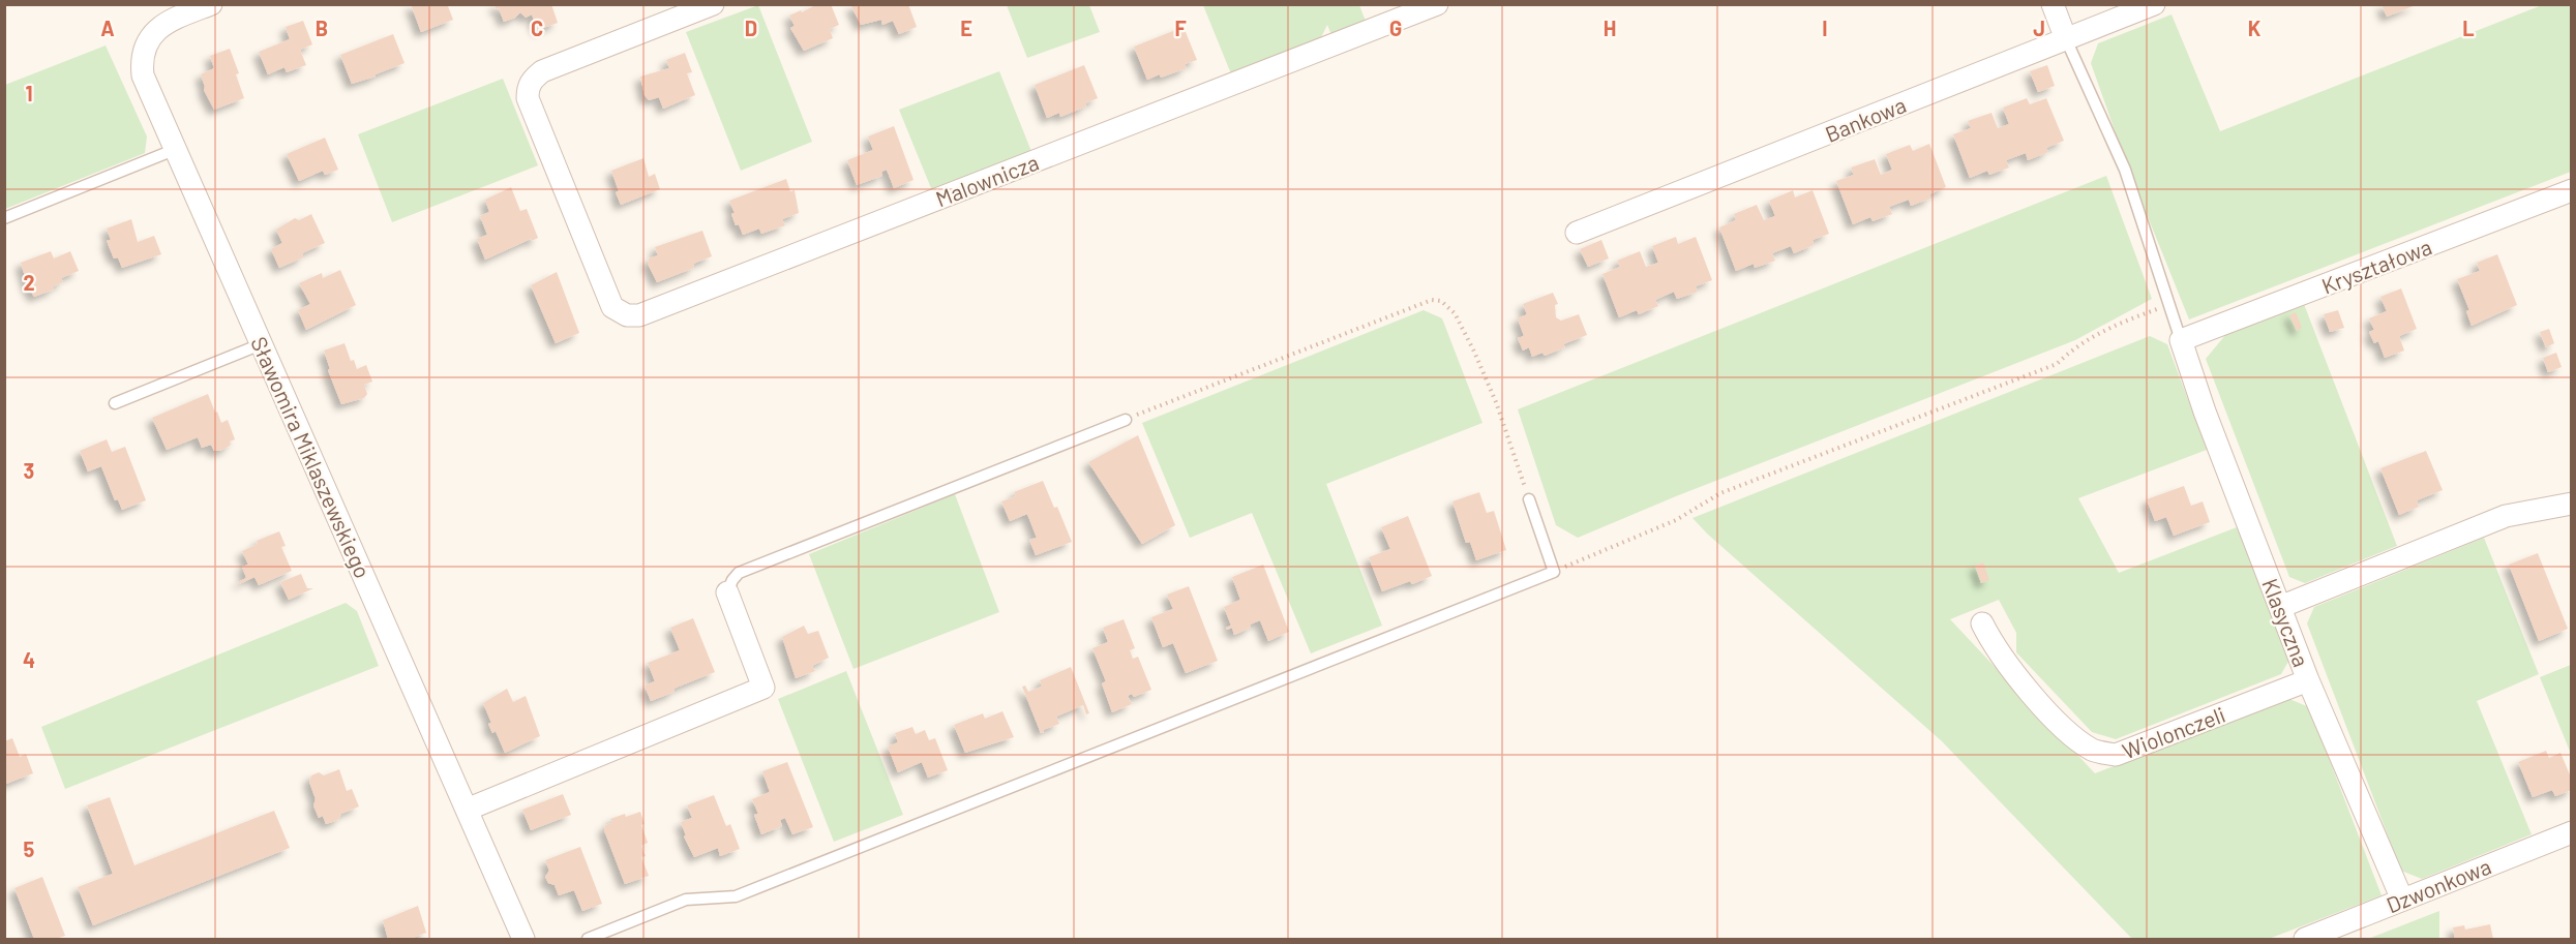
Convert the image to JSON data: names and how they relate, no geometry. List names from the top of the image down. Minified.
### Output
{"streets":{"street":["Bankowa","Malownicza","Kryształowa","Sławomira Miklaszewskiego","Klasyczna","Wiolonczeli","Dzwonkowa"]},"crossings":[["Kryształowa","Klasyczna"],["Klasyczna","Wiolonczeli"],["Klasyczna","Dzwonkowa"]],"grid":{"columns":["A","B","C","D","E","F","G","H","I","J","K","L"],"rows":["1","2","3","4","5"]}}
